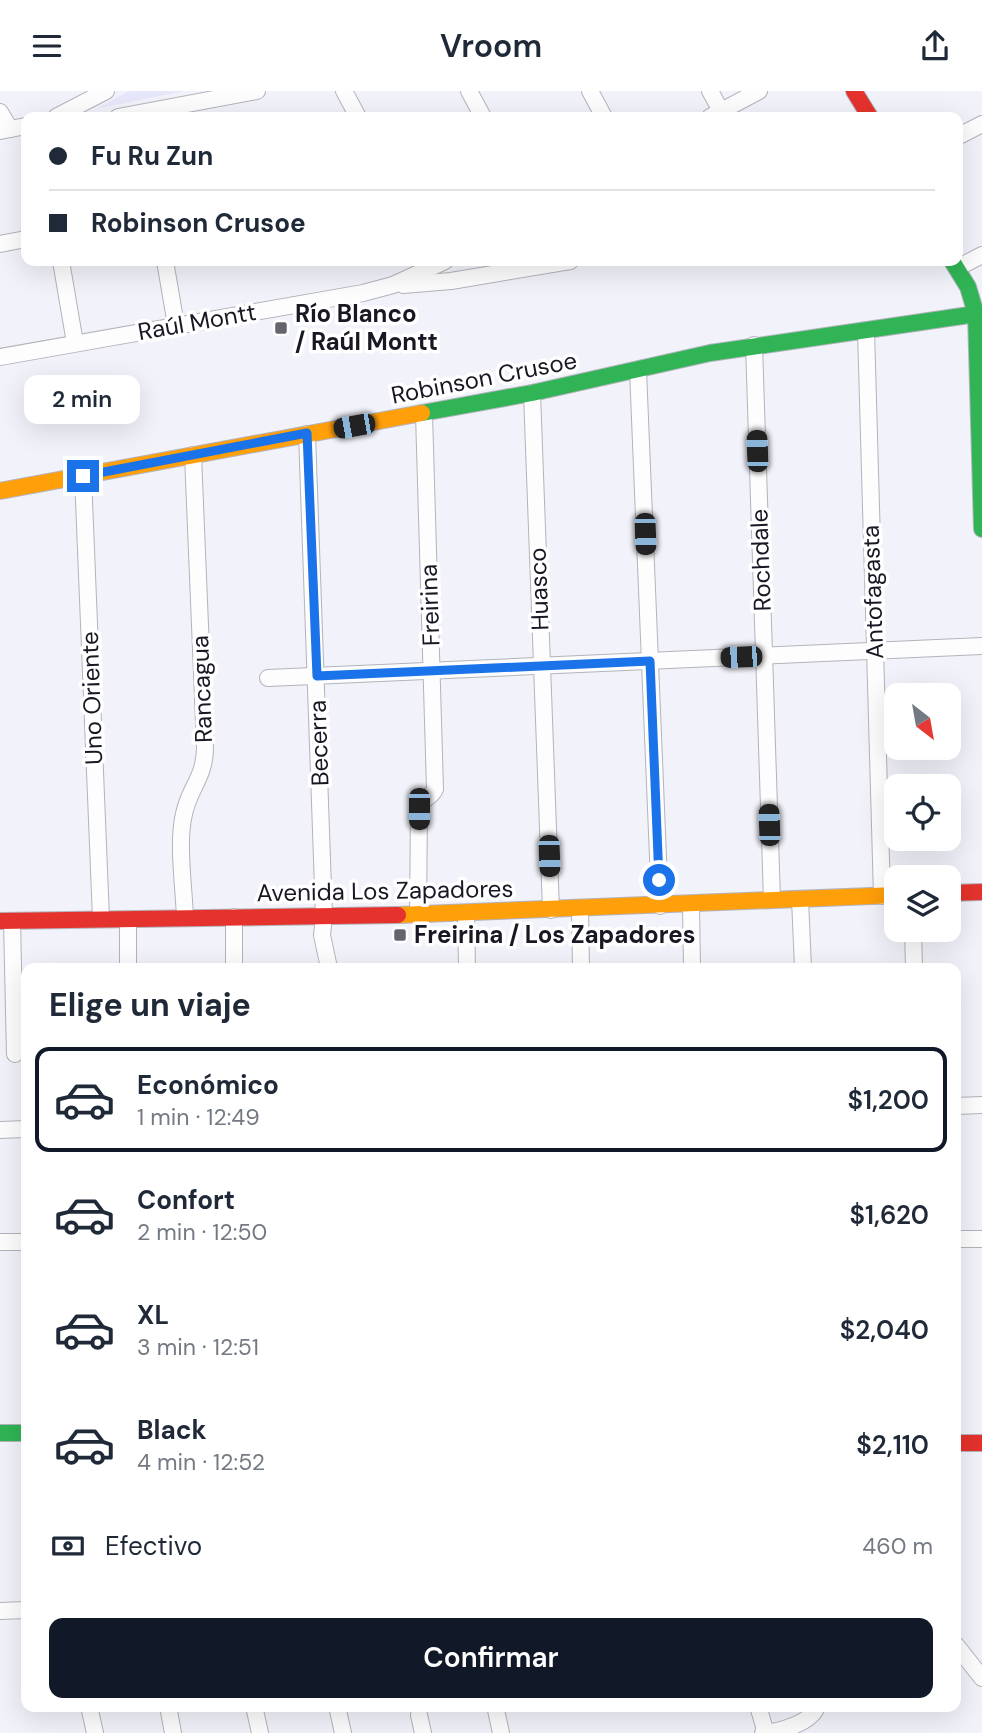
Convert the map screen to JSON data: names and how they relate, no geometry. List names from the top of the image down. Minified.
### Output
{"streets":{"street":["Raúl Montt","Robinson Crusoe","Rochdale","Huasco","Antofagasta","Freirina","Rancagua","Uno Oriente","Becerra","Avenida Los Zapadores"]},"crossings":[["Robinson Crusoe","Rochdale"],["Robinson Crusoe","Huasco"],["Robinson Crusoe","Antofagasta"],["Robinson Crusoe","Freirina"],["Robinson Crusoe","Rancagua"],["Robinson Crusoe","Uno Oriente"],["Robinson Crusoe","Becerra"],["Rochdale","Avenida Los Zapadores"],["Huasco","Avenida Los Zapadores"],["Freirina","Avenida Los Zapadores"],["Rancagua","Avenida Los Zapadores"],["Uno Oriente","Avenida Los Zapadores"],["Becerra","Avenida Los Zapadores"]],"places":{"transit":["Río Blanco / Raúl Montt","Freirina / Los Zapadores"]},"north":"bottom right","page":{"header":"Vroom","banner":["Fu Ru Zun","Robinson Crusoe"],"bubble":"2 min","heading":"Elige un viaje","list":[{"name":"Económico","note":"1 min · 12:49","value":"$1,200"},{"name":"Confort","note":"2 min · 12:50","value":"$1,620"},{"name":"XL","note":"3 min · 12:51","value":"$2,040"},{"name":"Black","note":"4 min · 12:52","value":"$2,110"}],"pay":["Efectivo","460 m"],"buttons":"Confirmar"}}
